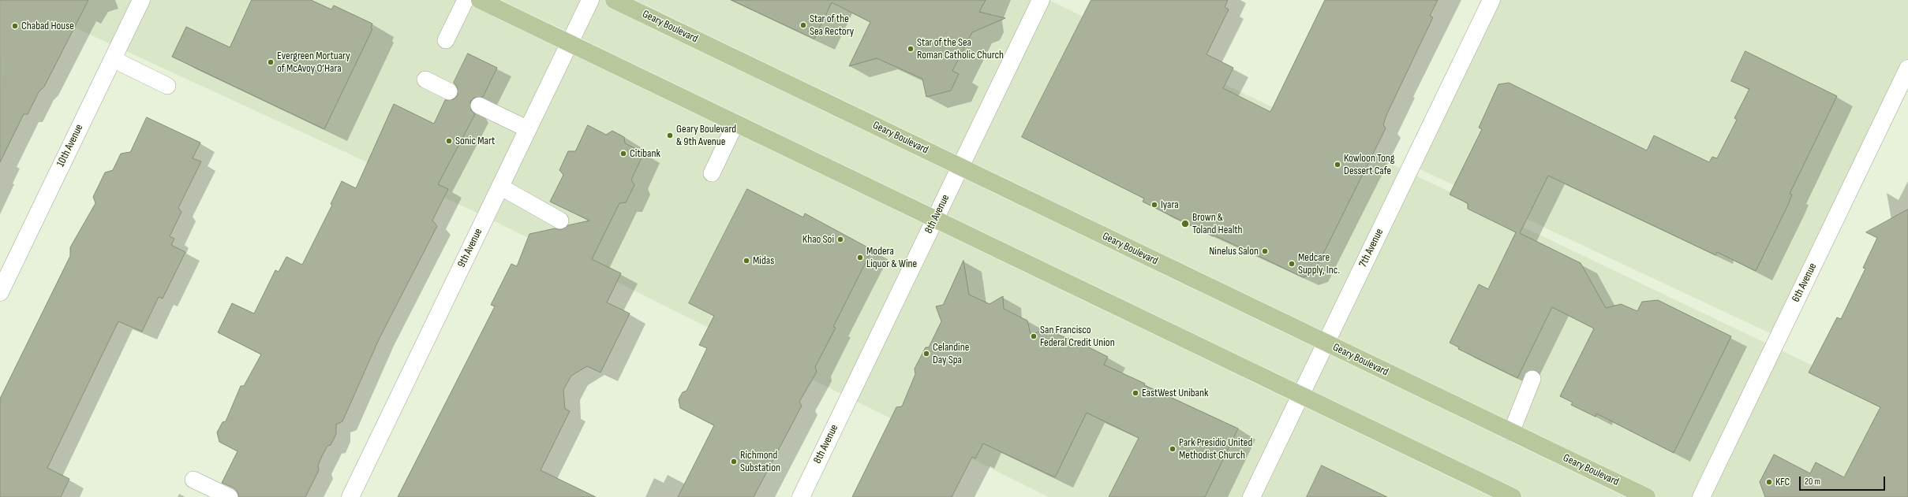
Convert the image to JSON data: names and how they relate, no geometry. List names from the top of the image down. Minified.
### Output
{"streets":{"main road":["Geary Boulevard"],"street":["10th Avenue","8th Avenue","9th Avenue","7th Avenue","6th Avenue"]},"crossings":[["Geary Boulevard","8th Avenue"],["Geary Boulevard","7th Avenue"]],"places":["Star of the Sea Rectory","Chabad House","Star of the Sea Roman Catholic Church","Evergreen Mortuary of McAvoy O’Hara","Geary Boulevard & 9th Avenue","Sonic Mart","Citibank","Kowloon Tong Dessert Cafe","Iyara","Brown & Toland Health","Khao Soi","Ninelus Salon","Modera Liquor & Wine","Midas","Medcare Supply, Inc.","San Francisco Federal Credit Union","Celandine Day Spa","EastWest Unibank","Park Presidio United Methodist Church","Richmond Substation","KFC"],"scale_bar":"20 m"}
